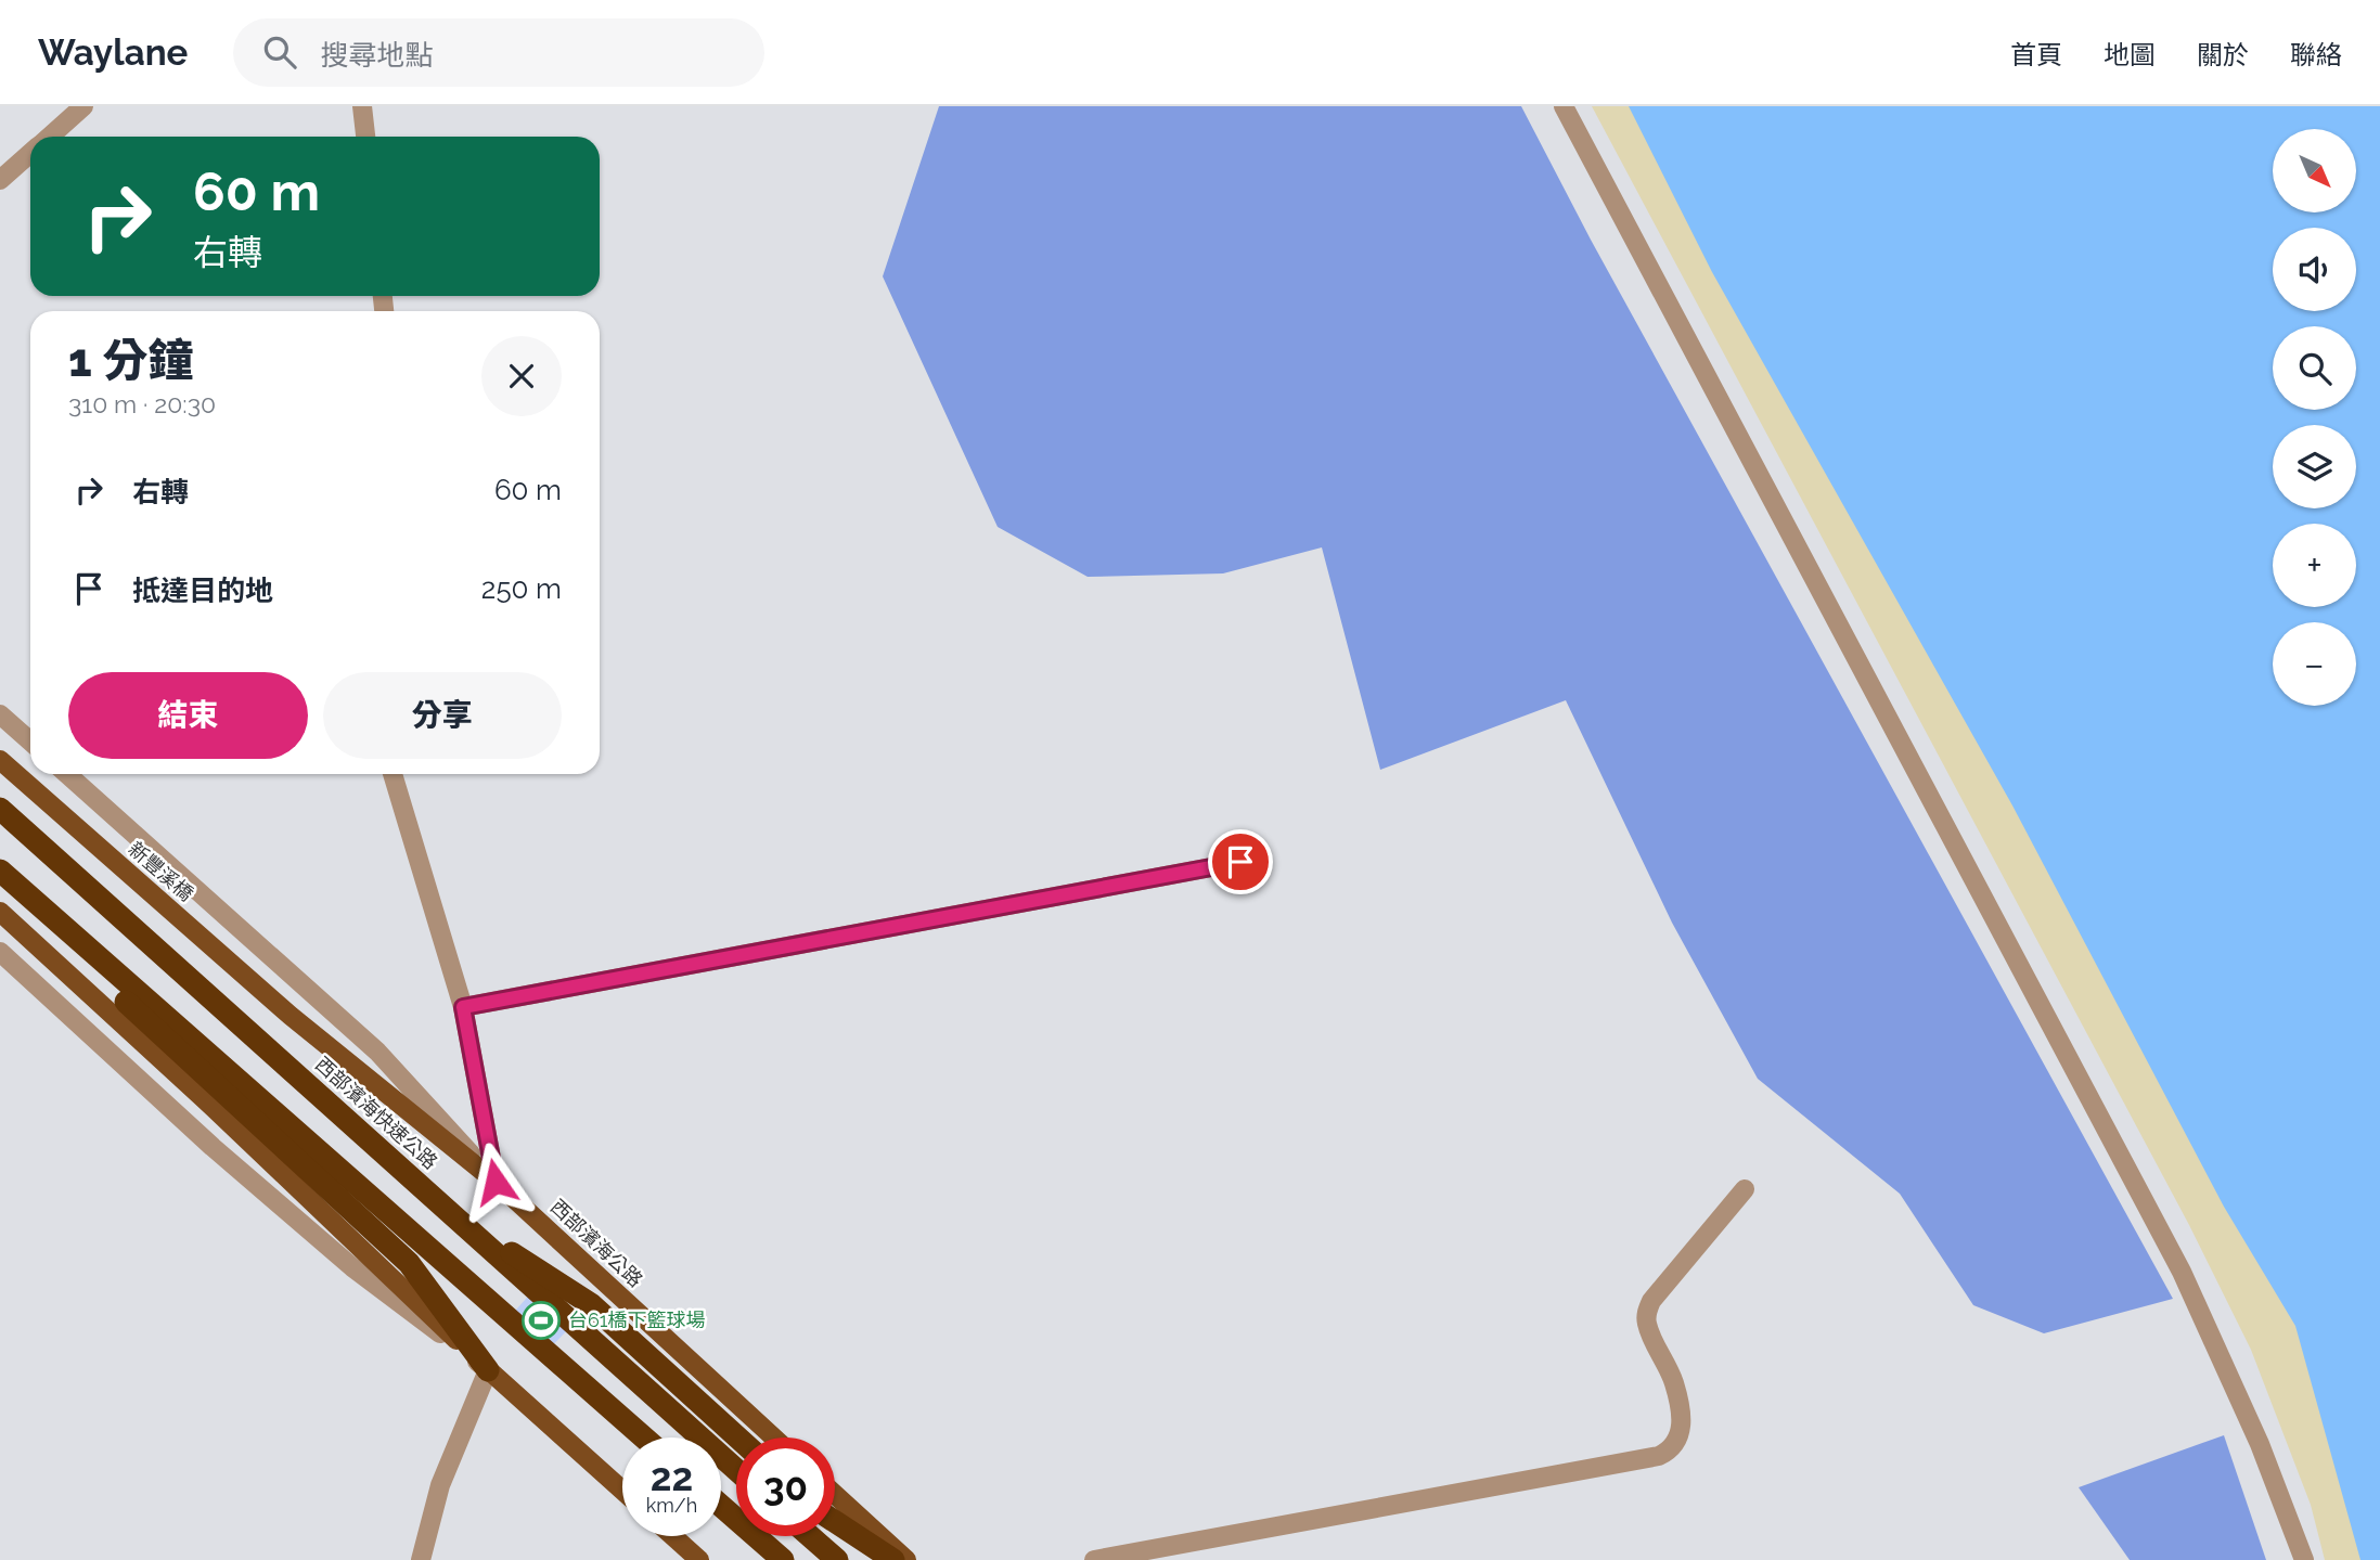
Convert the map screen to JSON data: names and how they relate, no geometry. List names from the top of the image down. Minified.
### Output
{"streets":{"highway":["西部濱海快速公路"],"main road":["新豐溪橋","西部濱海公路"]},"crossings":[["新豐溪橋","西部濱海公路"]],"places":{"sports":["台61橋下籃球場"]},"north":"bottom right","page":{"header":"Waylane","search":"搜尋地點","nav":["首頁","地圖","關於","聯絡"],"map_buttons":["+","−"],"turn":["60 m","右轉"],"heading":["1 分鐘","310 m · 20:30"],"list":[{"name":"右轉","value":"60 m"},{"name":"抵達目的地","value":"250 m"}],"buttons":["結束","分享"],"speed":"22 km/h","limit":"30"}}
